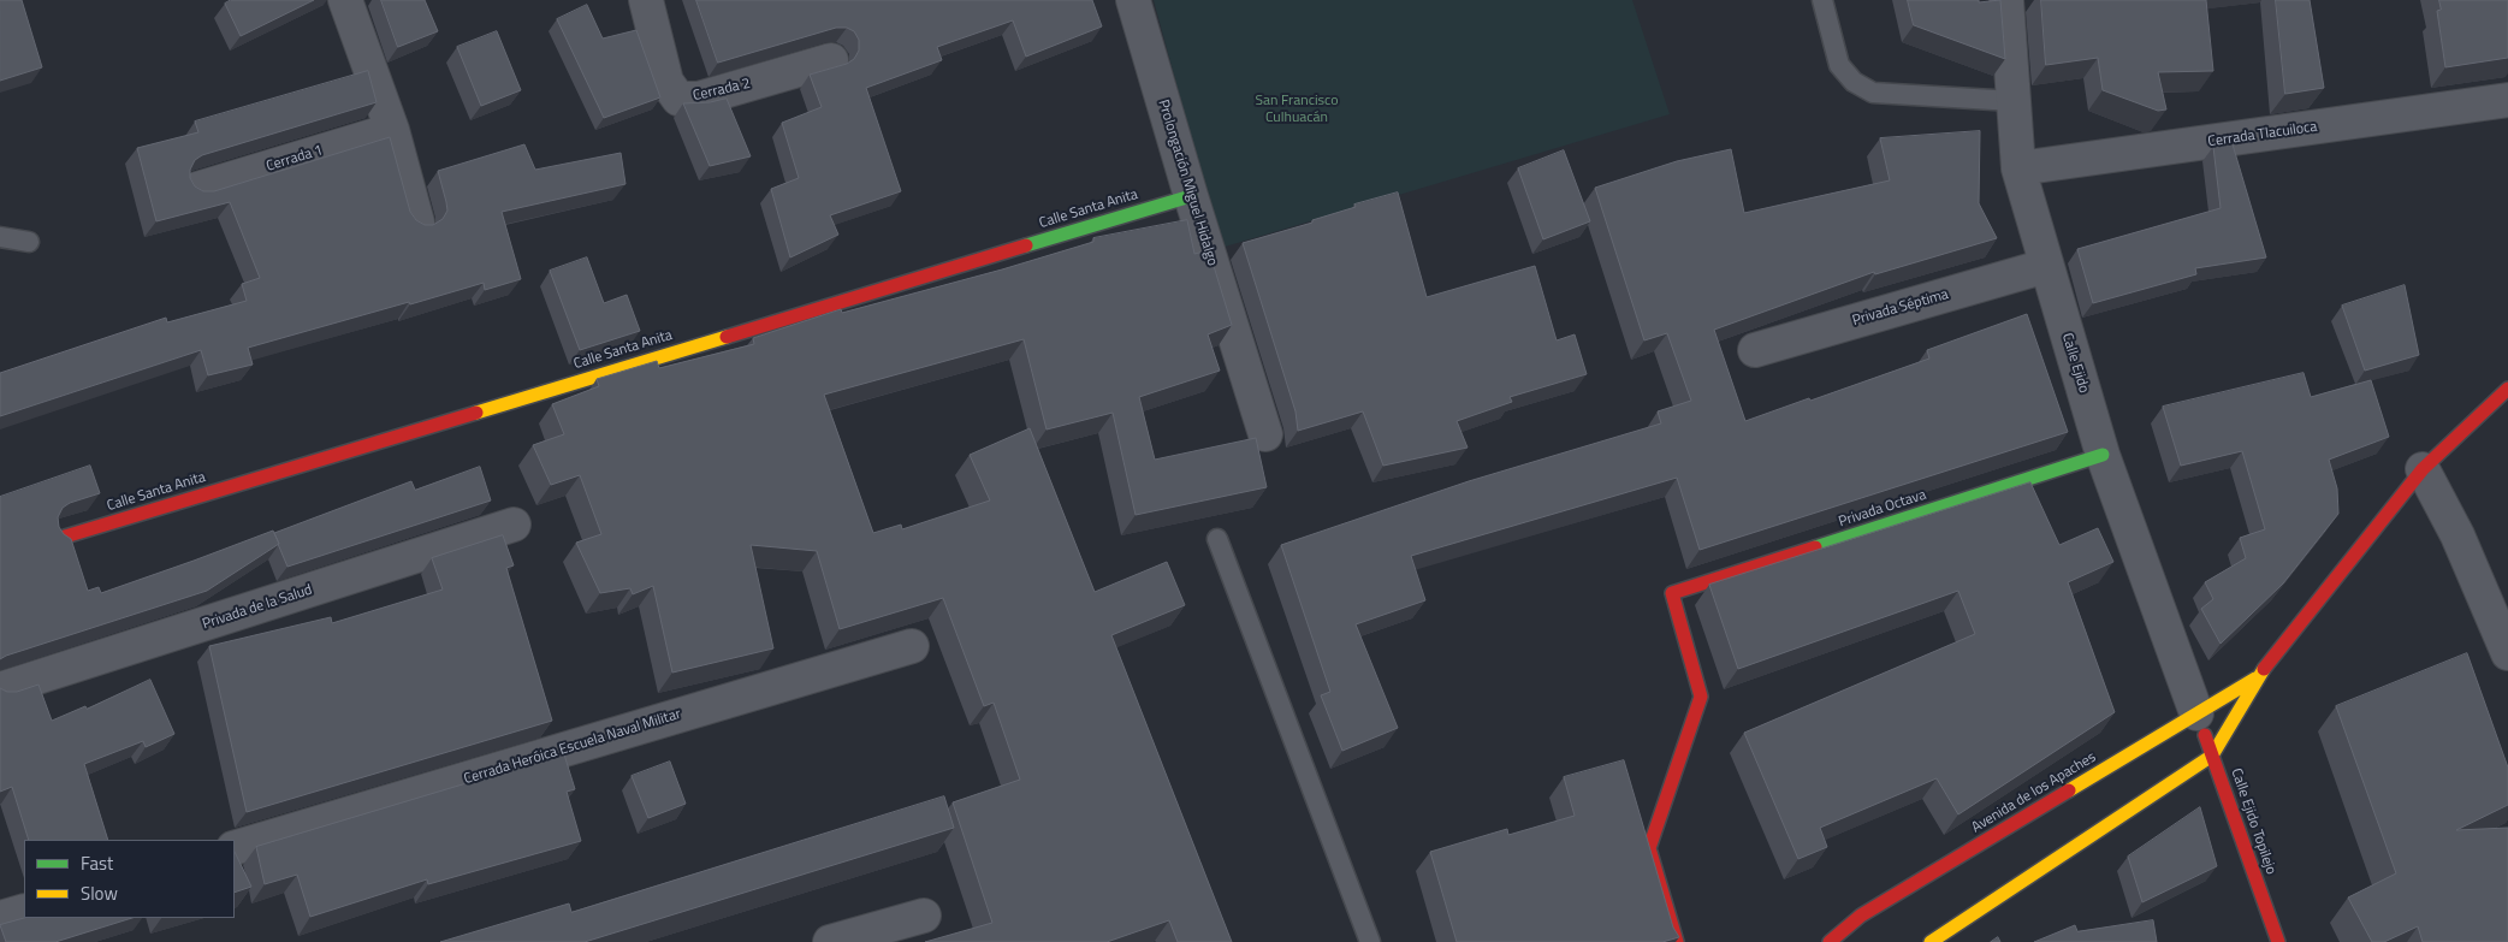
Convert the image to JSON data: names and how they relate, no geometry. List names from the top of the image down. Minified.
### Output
{"streets":{"street":["Cerrada 2","Cerrada Tlacuiloca","Cerrada 1","Prolongación Miguel Hidalgo","Calle Santa Anita","Privada Séptima","Calle Ejido","Privada Octava","Privada de la Salud","Cerrada Heróica Escuela Naval Militar","Avenida de los Apaches","Calle Ejido Topilejo"]},"crossings":[["Cerrada Tlacuiloca","Calle Ejido"],["Prolongación Miguel Hidalgo","Calle Santa Anita"],["Privada Séptima","Calle Ejido"],["Calle Ejido","Privada Octava"],["Calle Ejido","Avenida de los Apaches"],["Calle Ejido","Calle Ejido Topilejo"],["Avenida de los Apaches","Calle Ejido Topilejo"]],"parks":["San Francisco Culhuacán"],"legend":["Fast","Slow"]}
